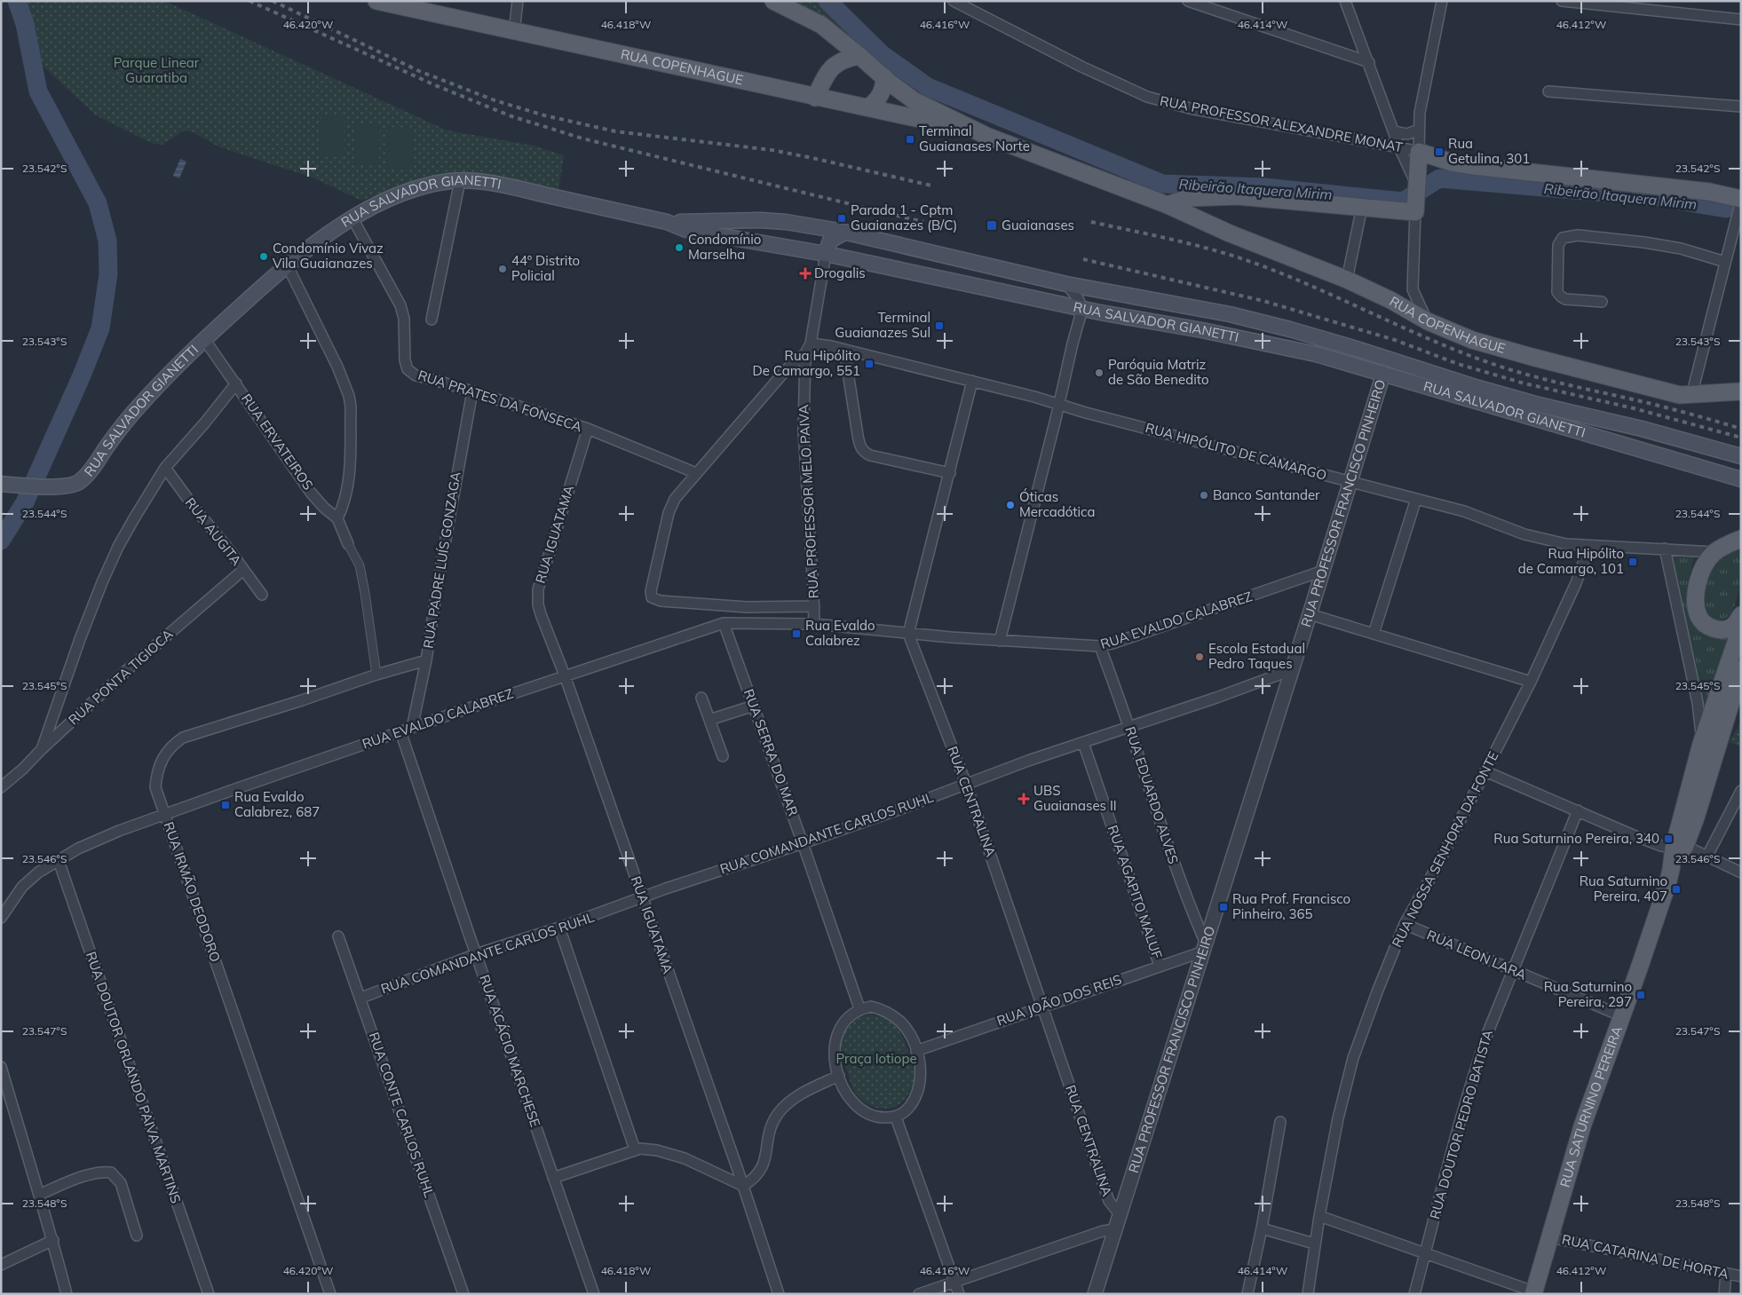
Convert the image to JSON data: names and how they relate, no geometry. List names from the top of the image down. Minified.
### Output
{"streets":{"main road":["RUA COPENHAGUE","RUA SALVADOR GIANETTI","RUA SATURNINO PEREIRA"],"street":["RUA PROFESSOR ALEXANDRE MONAT","RUA PRATES DA FONSECA","RUA ERVATEIROS","RUA HIPÓLITO DE CAMARGO","RUA PROFESSOR MELO PAIVA","RUA PROFESSOR FRANCISCO PINHEIRO","RUA AUGITA","RUA IGUATAMA","RUA PADRE LUÍS GONZAGA","RUA EVALDO CALABREZ","RUA PONTA TIGIOCA","RUA SERRA DO MAR","RUA EDUARDO ALVES","RUA CENTRALINA","RUA COMANDANTE CARLOS RUHL","RUA NOSSA SENHORA DA FONTE","RUA IRMÃO DEODORO","RUA AGAPITO MALUF","RUA LEON LARA","RUA JOÃO DOS REIS","RUA ACÁCIO MARCHESE","RUA DOUTOR ORLANDO PAIVA MARTINS","RUA CONTE CARLOS RUHL","RUA DOUTOR PEDRO BATISTA","RUA CATARINA DE HORTA"]},"crossings":[["RUA SALVADOR GIANETTI","RUA PRATES DA FONSECA"],["RUA SALVADOR GIANETTI","RUA ERVATEIROS"],["RUA SALVADOR GIANETTI","RUA PROFESSOR FRANCISCO PINHEIRO"],["RUA PRATES DA FONSECA","RUA IGUATAMA"],["RUA PRATES DA FONSECA","RUA PADRE LUÍS GONZAGA"],["RUA HIPÓLITO DE CAMARGO","RUA PROFESSOR FRANCISCO PINHEIRO"],["RUA HIPÓLITO DE CAMARGO","RUA NOSSA SENHORA DA FONTE"],["RUA HIPÓLITO DE CAMARGO","RUA SATURNINO PEREIRA"],["RUA PROFESSOR MELO PAIVA","RUA EVALDO CALABREZ"],["RUA PROFESSOR FRANCISCO PINHEIRO","RUA EVALDO CALABREZ"],["RUA PROFESSOR FRANCISCO PINHEIRO","RUA EDUARDO ALVES"],["RUA PROFESSOR FRANCISCO PINHEIRO","RUA CENTRALINA"],["RUA PROFESSOR FRANCISCO PINHEIRO","RUA COMANDANTE CARLOS RUHL"],["RUA PROFESSOR FRANCISCO PINHEIRO","RUA JOÃO DOS REIS"],["RUA AUGITA","RUA PONTA TIGIOCA"],["RUA IGUATAMA","RUA EVALDO CALABREZ"],["RUA IGUATAMA","RUA COMANDANTE CARLOS RUHL"],["RUA PADRE LUÍS GONZAGA","RUA EVALDO CALABREZ"],["RUA PADRE LUÍS GONZAGA","RUA IRMÃO DEODORO"],["RUA EVALDO CALABREZ","RUA SERRA DO MAR"],["RUA EVALDO CALABREZ","RUA EDUARDO ALVES"],["RUA EVALDO CALABREZ","RUA CENTRALINA"],["RUA EVALDO CALABREZ","RUA IRMÃO DEODORO"],["RUA EVALDO CALABREZ","RUA ACÁCIO MARCHESE"],["RUA EVALDO CALABREZ","RUA DOUTOR ORLANDO PAIVA MARTINS"],["RUA SERRA DO MAR","RUA COMANDANTE CARLOS RUHL"],["RUA SERRA DO MAR","RUA JOÃO DOS REIS"],["RUA EDUARDO ALVES","RUA COMANDANTE CARLOS RUHL"],["RUA EDUARDO ALVES","RUA JOÃO DOS REIS"],["RUA CENTRALINA","RUA COMANDANTE CARLOS RUHL"],["RUA CENTRALINA","RUA JOÃO DOS REIS"],["RUA COMANDANTE CARLOS RUHL","RUA AGAPITO MALUF"],["RUA COMANDANTE CARLOS RUHL","RUA ACÁCIO MARCHESE"],["RUA COMANDANTE CARLOS RUHL","RUA CONTE CARLOS RUHL"],["RUA NOSSA SENHORA DA FONTE","RUA LEON LARA"],["RUA AGAPITO MALUF","RUA JOÃO DOS REIS"],["RUA LEON LARA","RUA SATURNINO PEREIRA"],["RUA LEON LARA","RUA DOUTOR PEDRO BATISTA"],["RUA SATURNINO PEREIRA","RUA CATARINA DE HORTA"]],"water":["Ribeirão Itaquera Mirim"],"parks":["Parque Linear Guaratiba","Praça Iotiope"],"places":{"transit":["Terminal Guaianases Norte","Rua Getulina, 301","Parada 1 - Cptm Guaianazes (B/C)","Guaianases","Terminal Guaianazes Sul","Rua Hipólito De Camargo, 551","Rua Hipólito de Camargo, 101","Rua Evaldo Calabrez","Rua Evaldo Calabrez, 687","Rua Saturnino Pereira, 340","Rua Saturnino Pereira, 407","Rua Prof. Francisco Pinheiro, 365","Rua Saturnino Pereira, 297"],"other":["Condomínio Marselha","Condomínio Vivaz Vila Guaianazes","44º Distrito Policial","Paróquia Matriz de São Benedito","Banco Santander","Óticas Mercadótica","Escola Estadual Pedro Taques"],"health":["Drogalis","UBS Guaianases II"]},"coordinates":["46.420°W","46.418°W","46.416°W","46.414°W","46.412°W","23.542°S","23.543°S","23.544°S","23.545°S","23.546°S","23.547°S","23.548°S"]}
